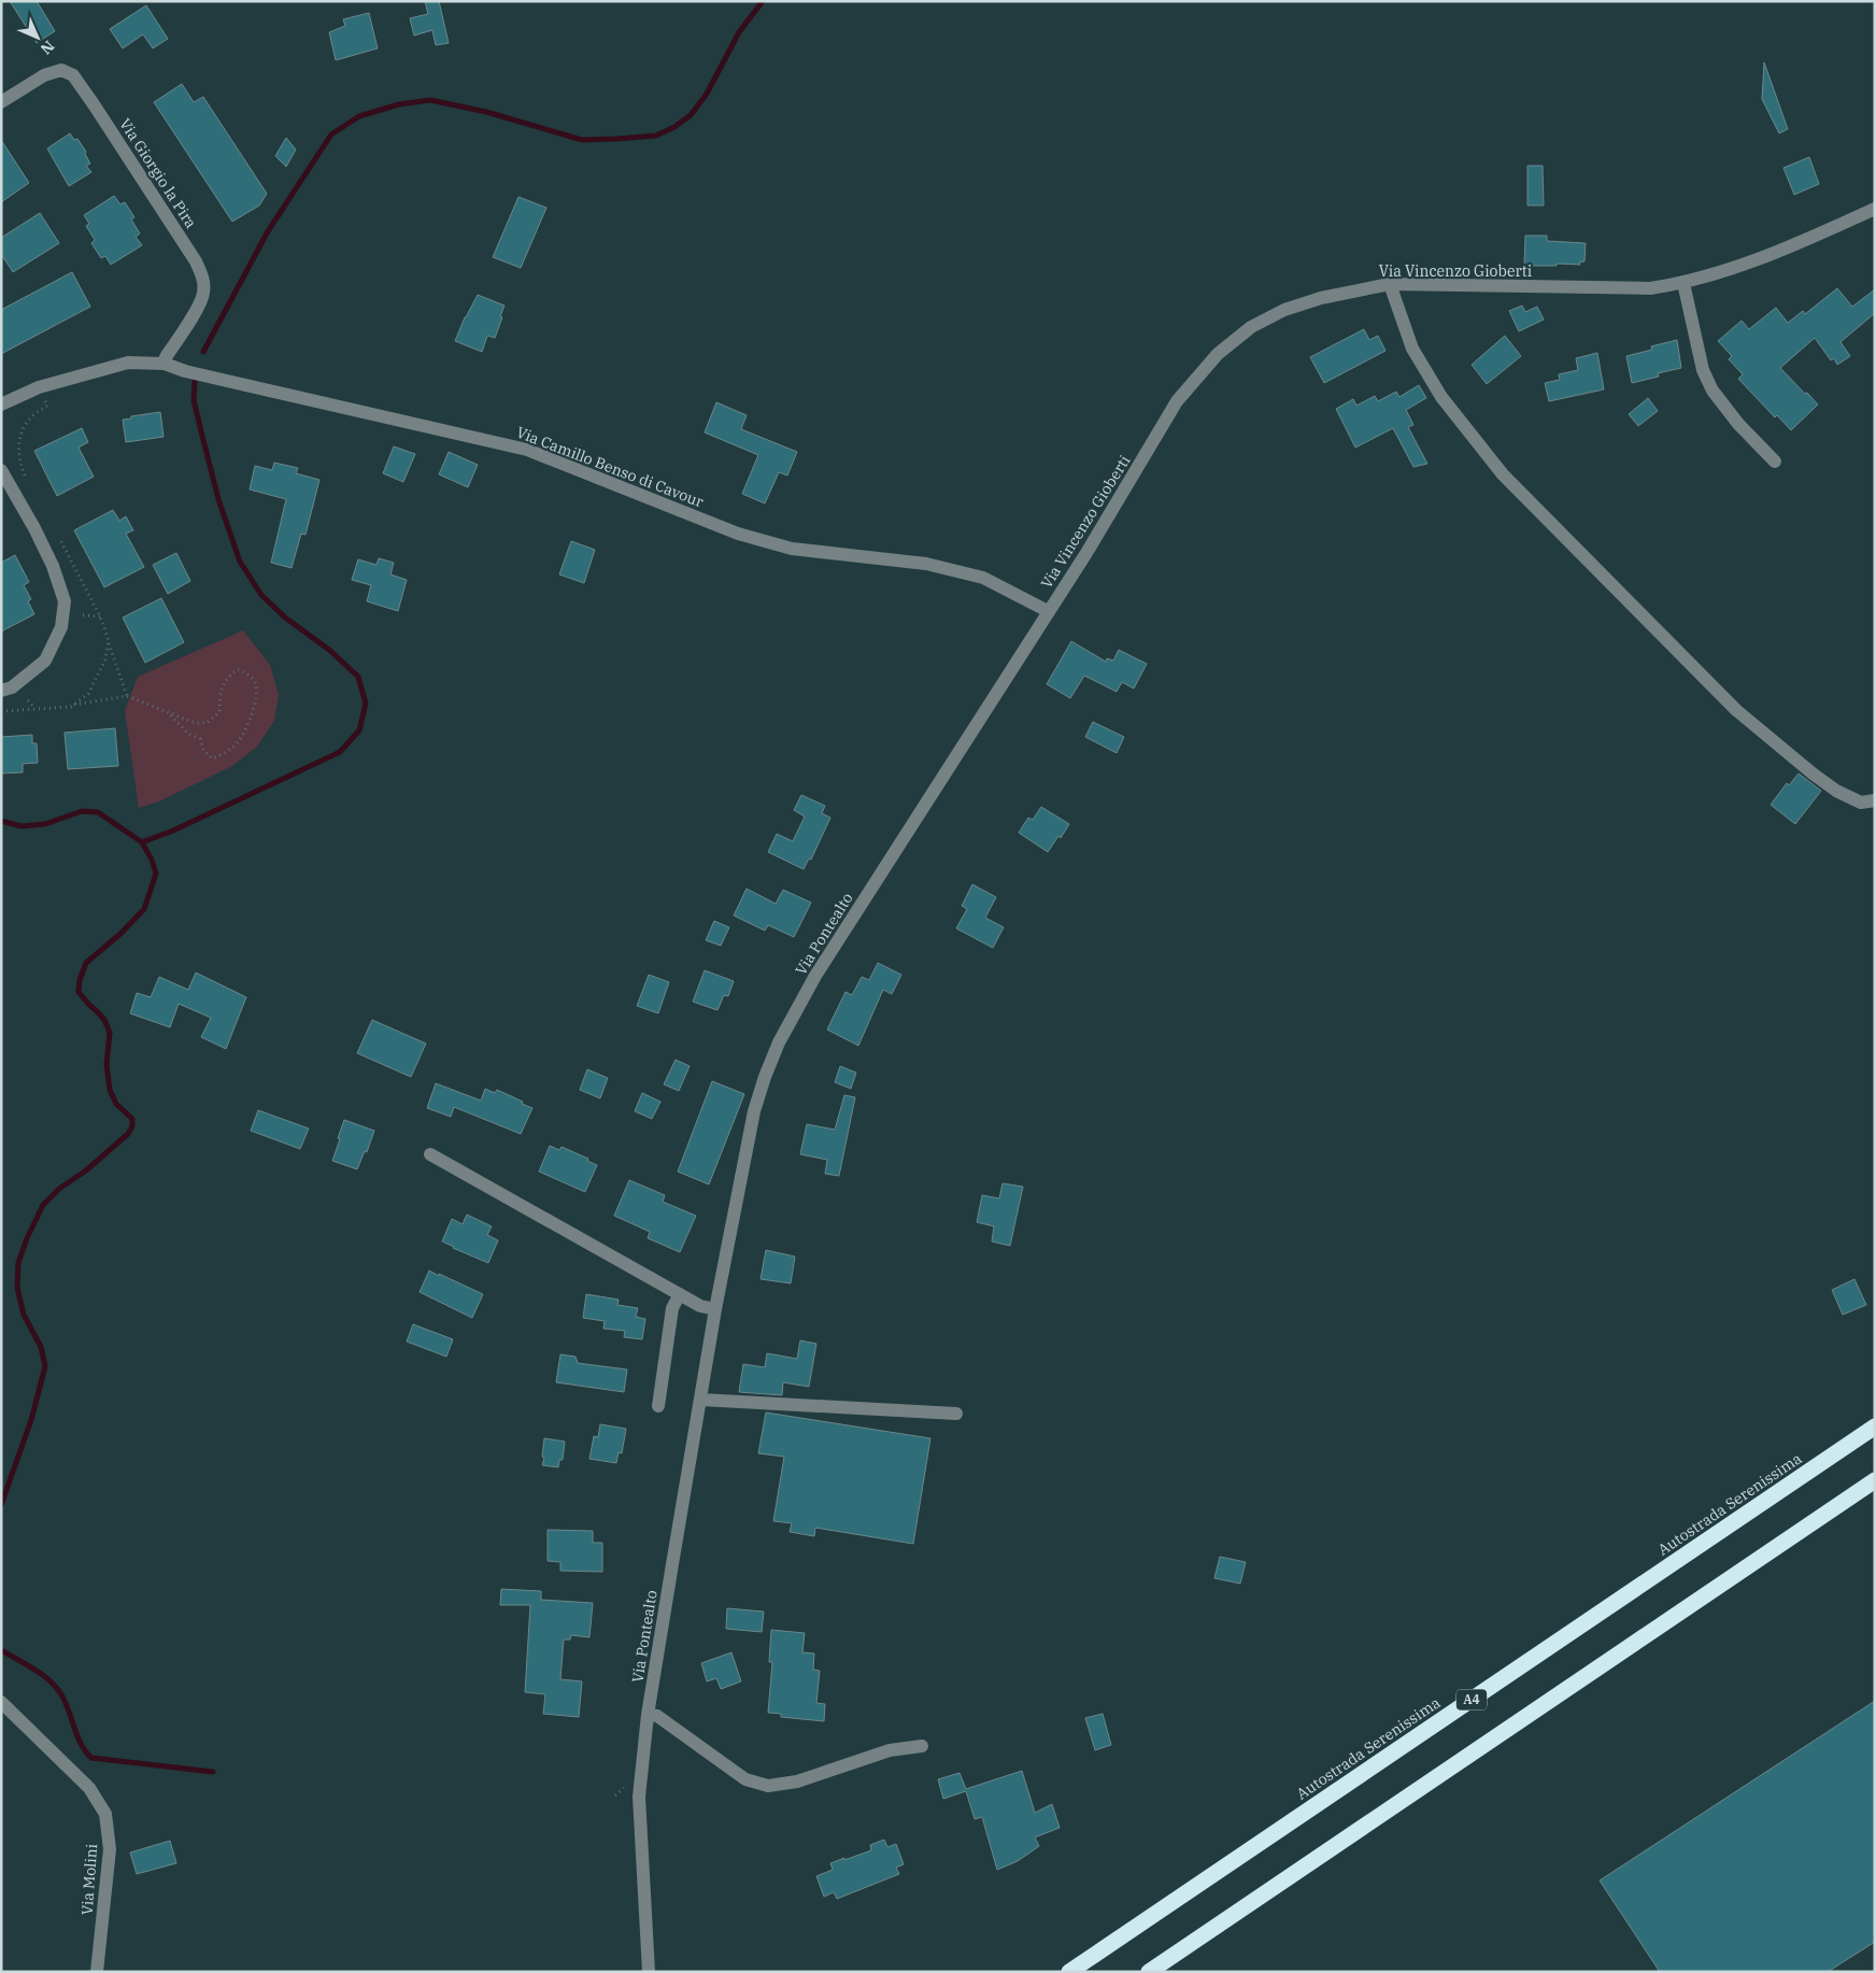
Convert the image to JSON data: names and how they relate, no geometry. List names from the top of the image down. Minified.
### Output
{"streets":{"highway":["Autostrada Serenissima","A4"],"street":["Via Giorgio la Pira","Via Vincenzo Gioberti","Via Camillo Benso di Cavour","Via Pontealto","Via Molini"]},"crossings":[["Via Giorgio la Pira","Via Camillo Benso di Cavour"],["Via Vincenzo Gioberti","Via Camillo Benso di Cavour"],["Via Vincenzo Gioberti","Via Pontealto"],["Via Camillo Benso di Cavour","Via Pontealto"]],"north":"bottom right"}
